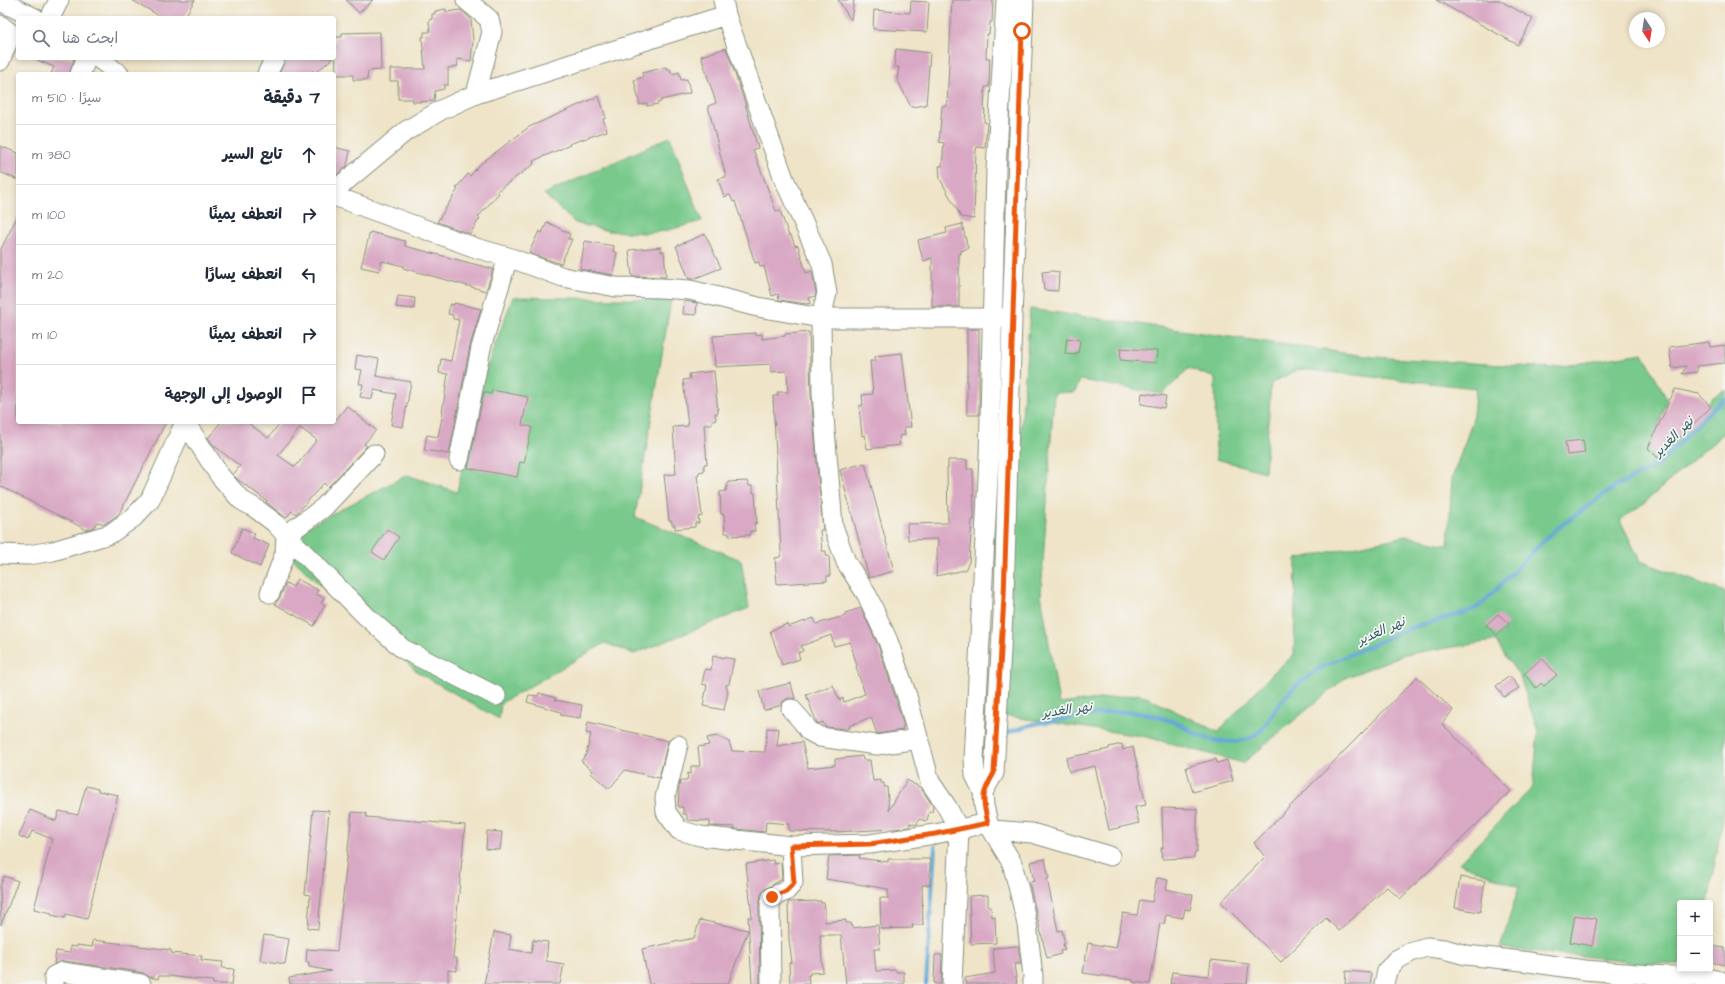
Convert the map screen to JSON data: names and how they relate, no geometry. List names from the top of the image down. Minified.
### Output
{"water":["نهر الغدير"],"north":"bottom","page":{"search":"ابحث هنا","heading":["7 دقيقة","سيرًا · 510 m"],"list":[["تابع السير","380 m"],["انعطف يمينًا","100 m"],["انعطف يسارًا","20 m"],["انعطف يمينًا","10 m"],"الوصول إلى الوجهة"],"map_buttons":["+","−"]}}
